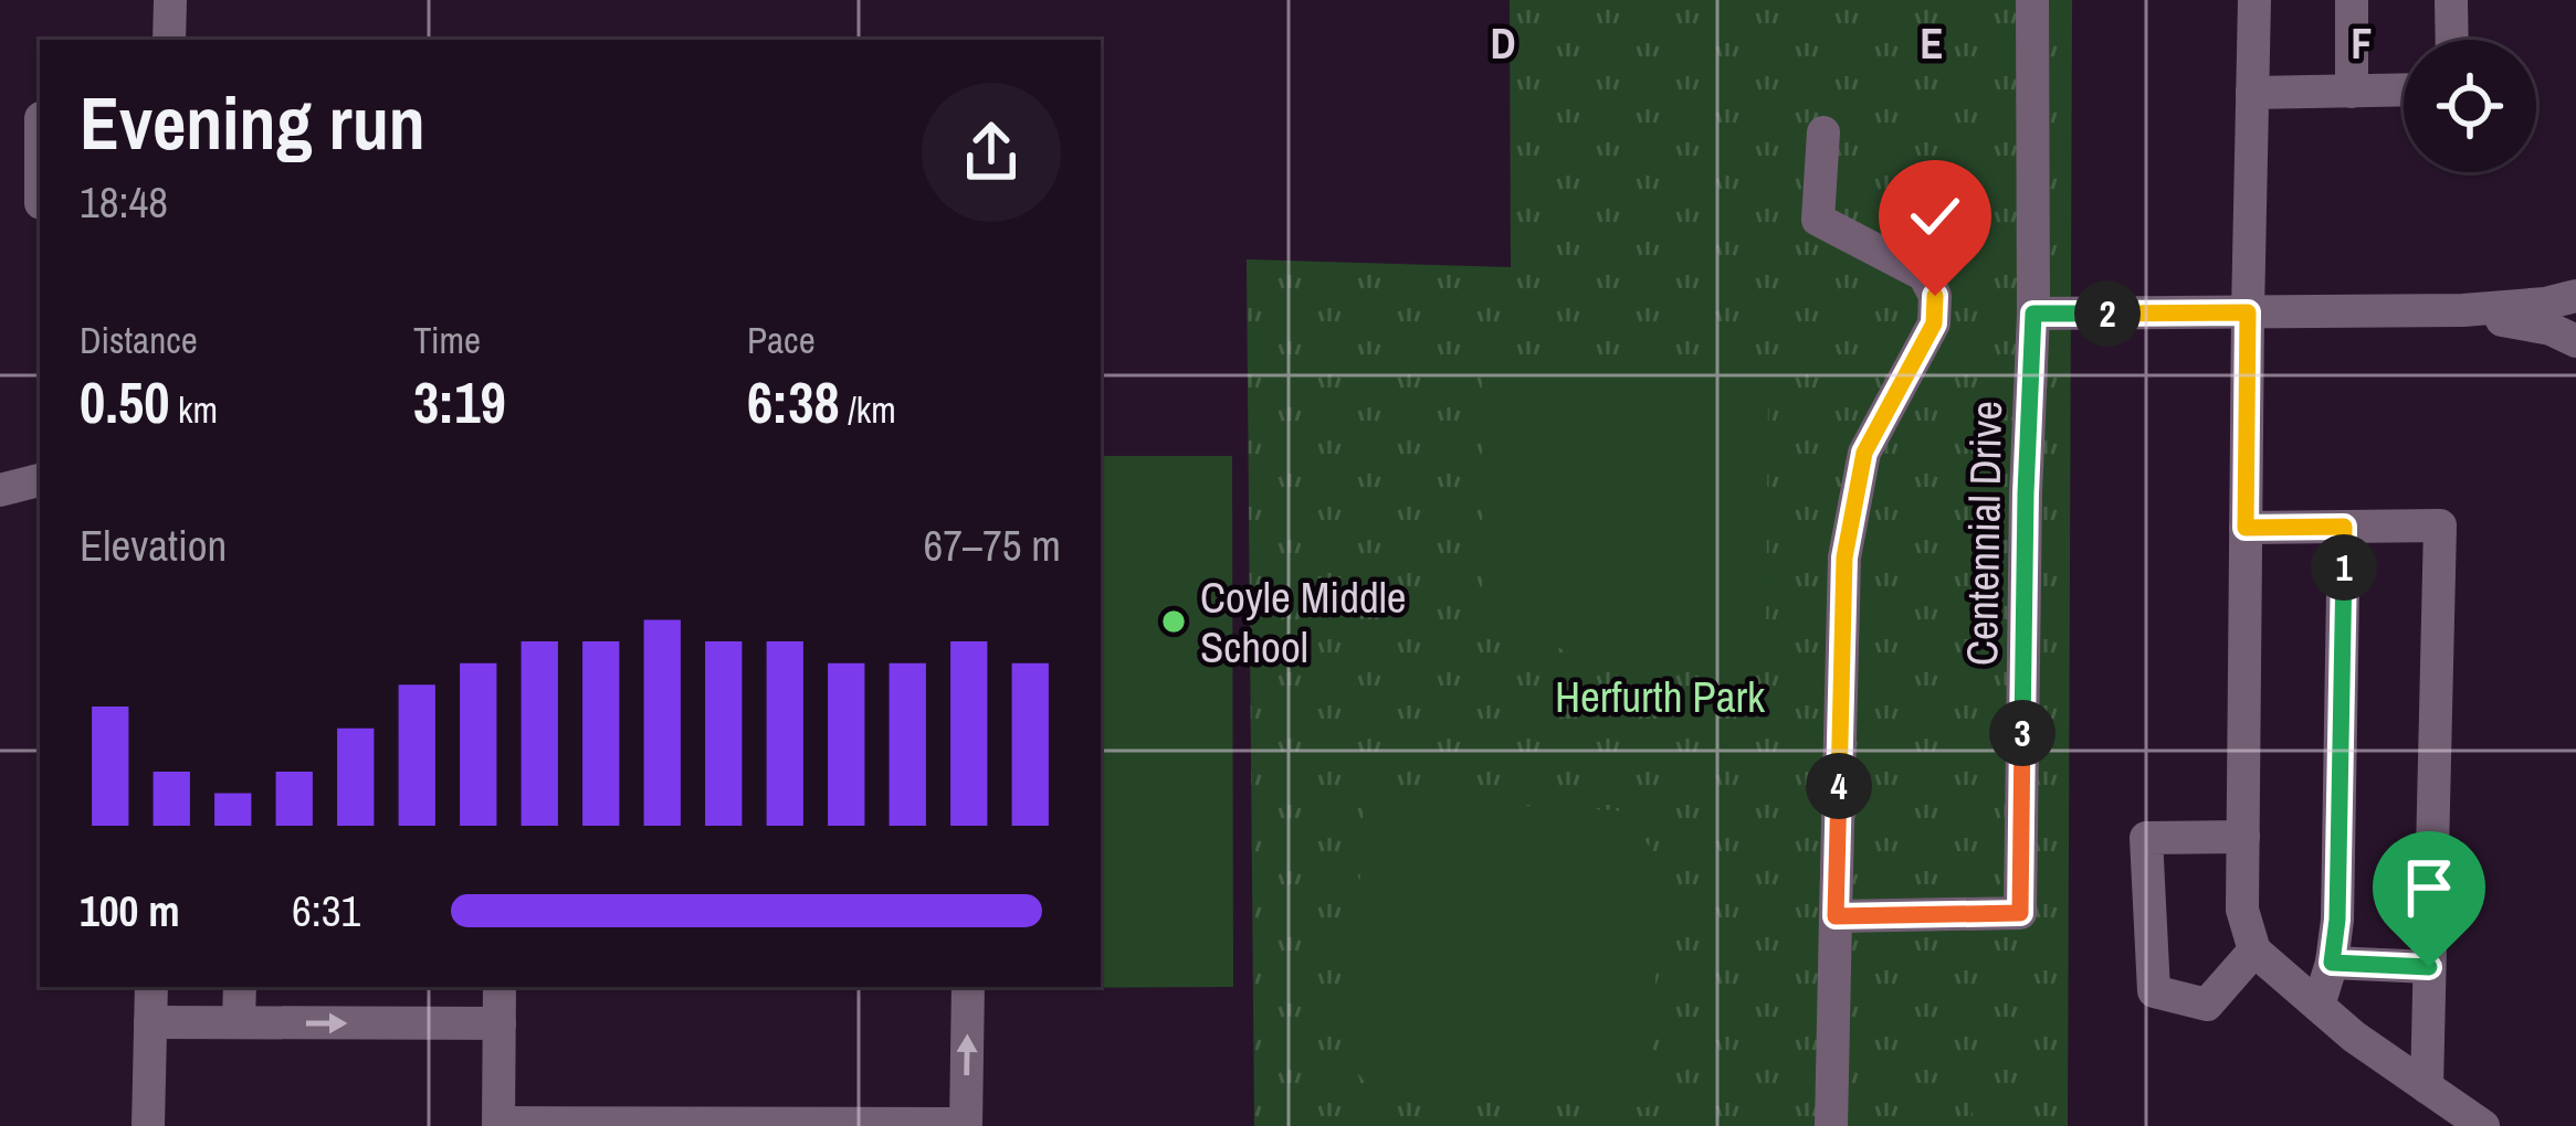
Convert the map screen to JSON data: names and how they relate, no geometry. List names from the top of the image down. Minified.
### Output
{"streets":{"street":["Centennial Drive"]},"parks":["Herfurth Park"],"places":["Coyle Middle School"],"page":{"heading":["Evening run","18:48"],"stats":[["Distance","0.50 km"],["Time","3:19"],["Pace","6:38 /km"]],"pins":["2","1","3","4"],"chart":["Elevation","67–75 m"],"list":[{"name":"100 m","note":"6:31"}]},"grid":{"columns":["D","E","F"]}}
